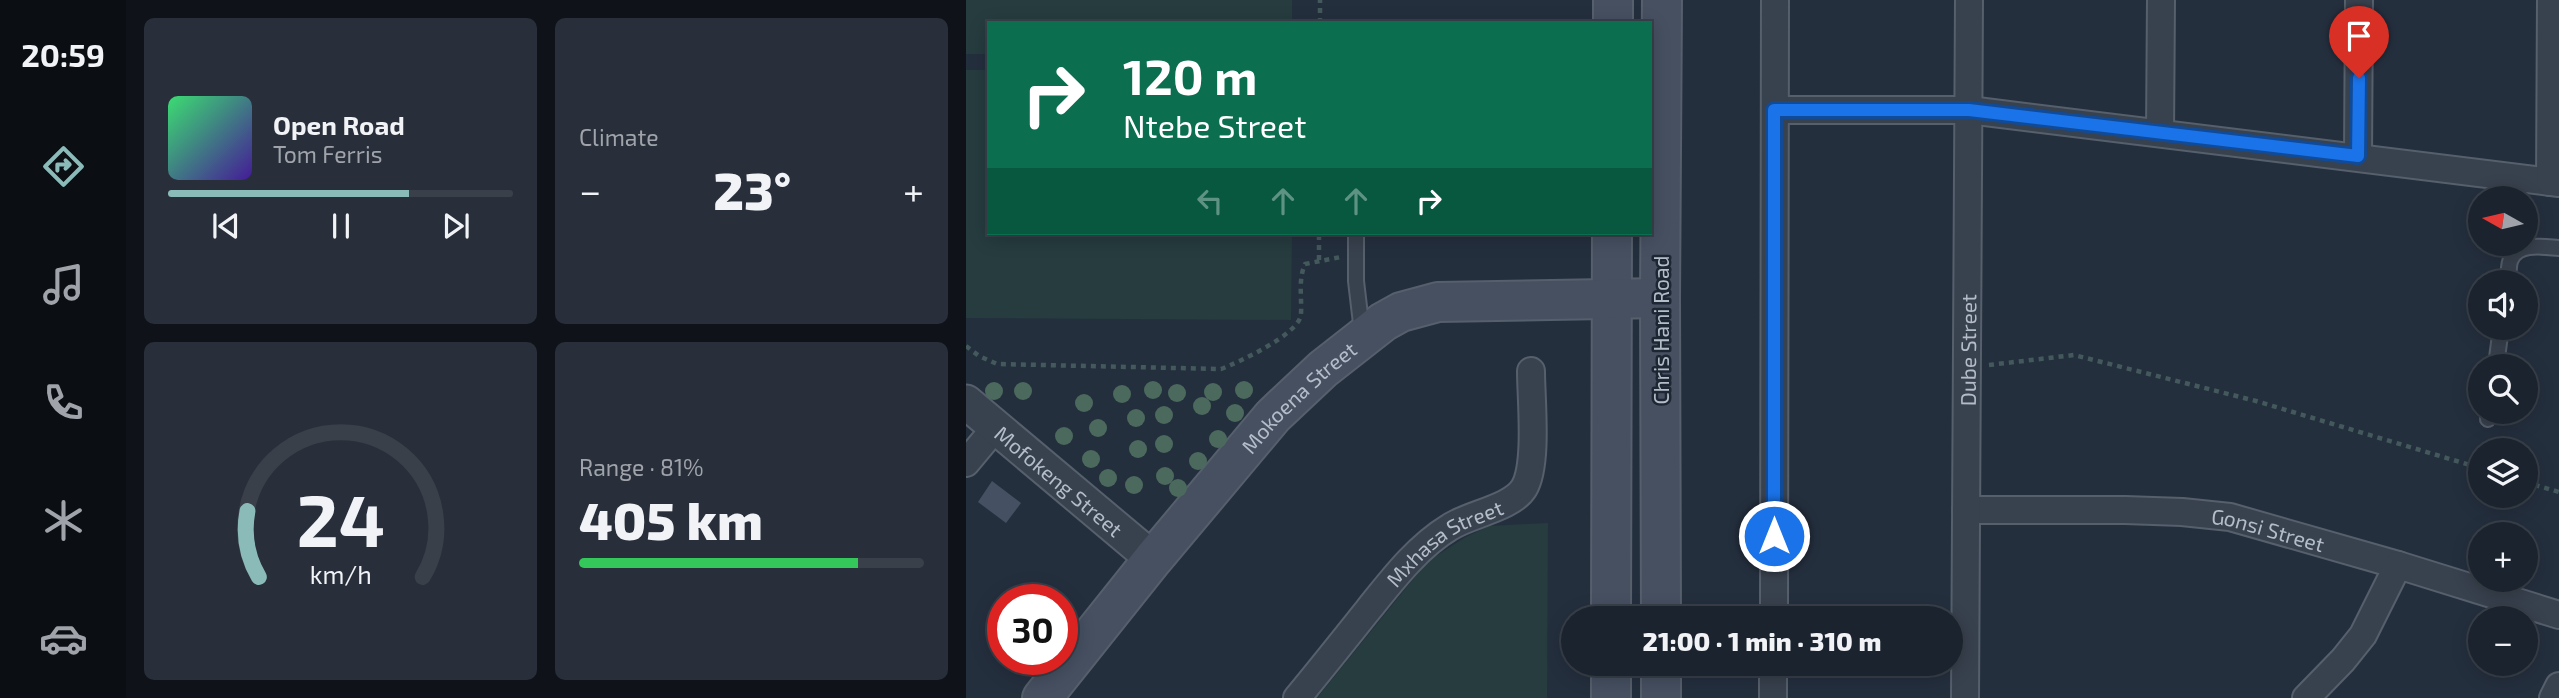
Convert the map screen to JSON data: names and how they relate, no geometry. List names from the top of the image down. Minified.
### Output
{"streets":{"main road":["Chris Hani Road","Mokoena Street"],"street":["Dube Street","Mofokeng Street","Gonsi Street","Mxhasa Street"]},"crossings":[["Chris Hani Road","Mokoena Street"],["Dube Street","Gonsi Street"],["Mokoena Street","Mofokeng Street"]],"north":"left","page":{"tabs":"20:59","tile":["Climate",["Range · 81%","405 km"]],"turn":["120 m","Ntebe Street"],"song":["Open Road","Tom Ferris"],"heat":["−","23°","+"],"map_buttons":["+","−"],"limit":"30","trip":"21:00 · 1 min · 310 m","gauge":["24","km/h"]}}
